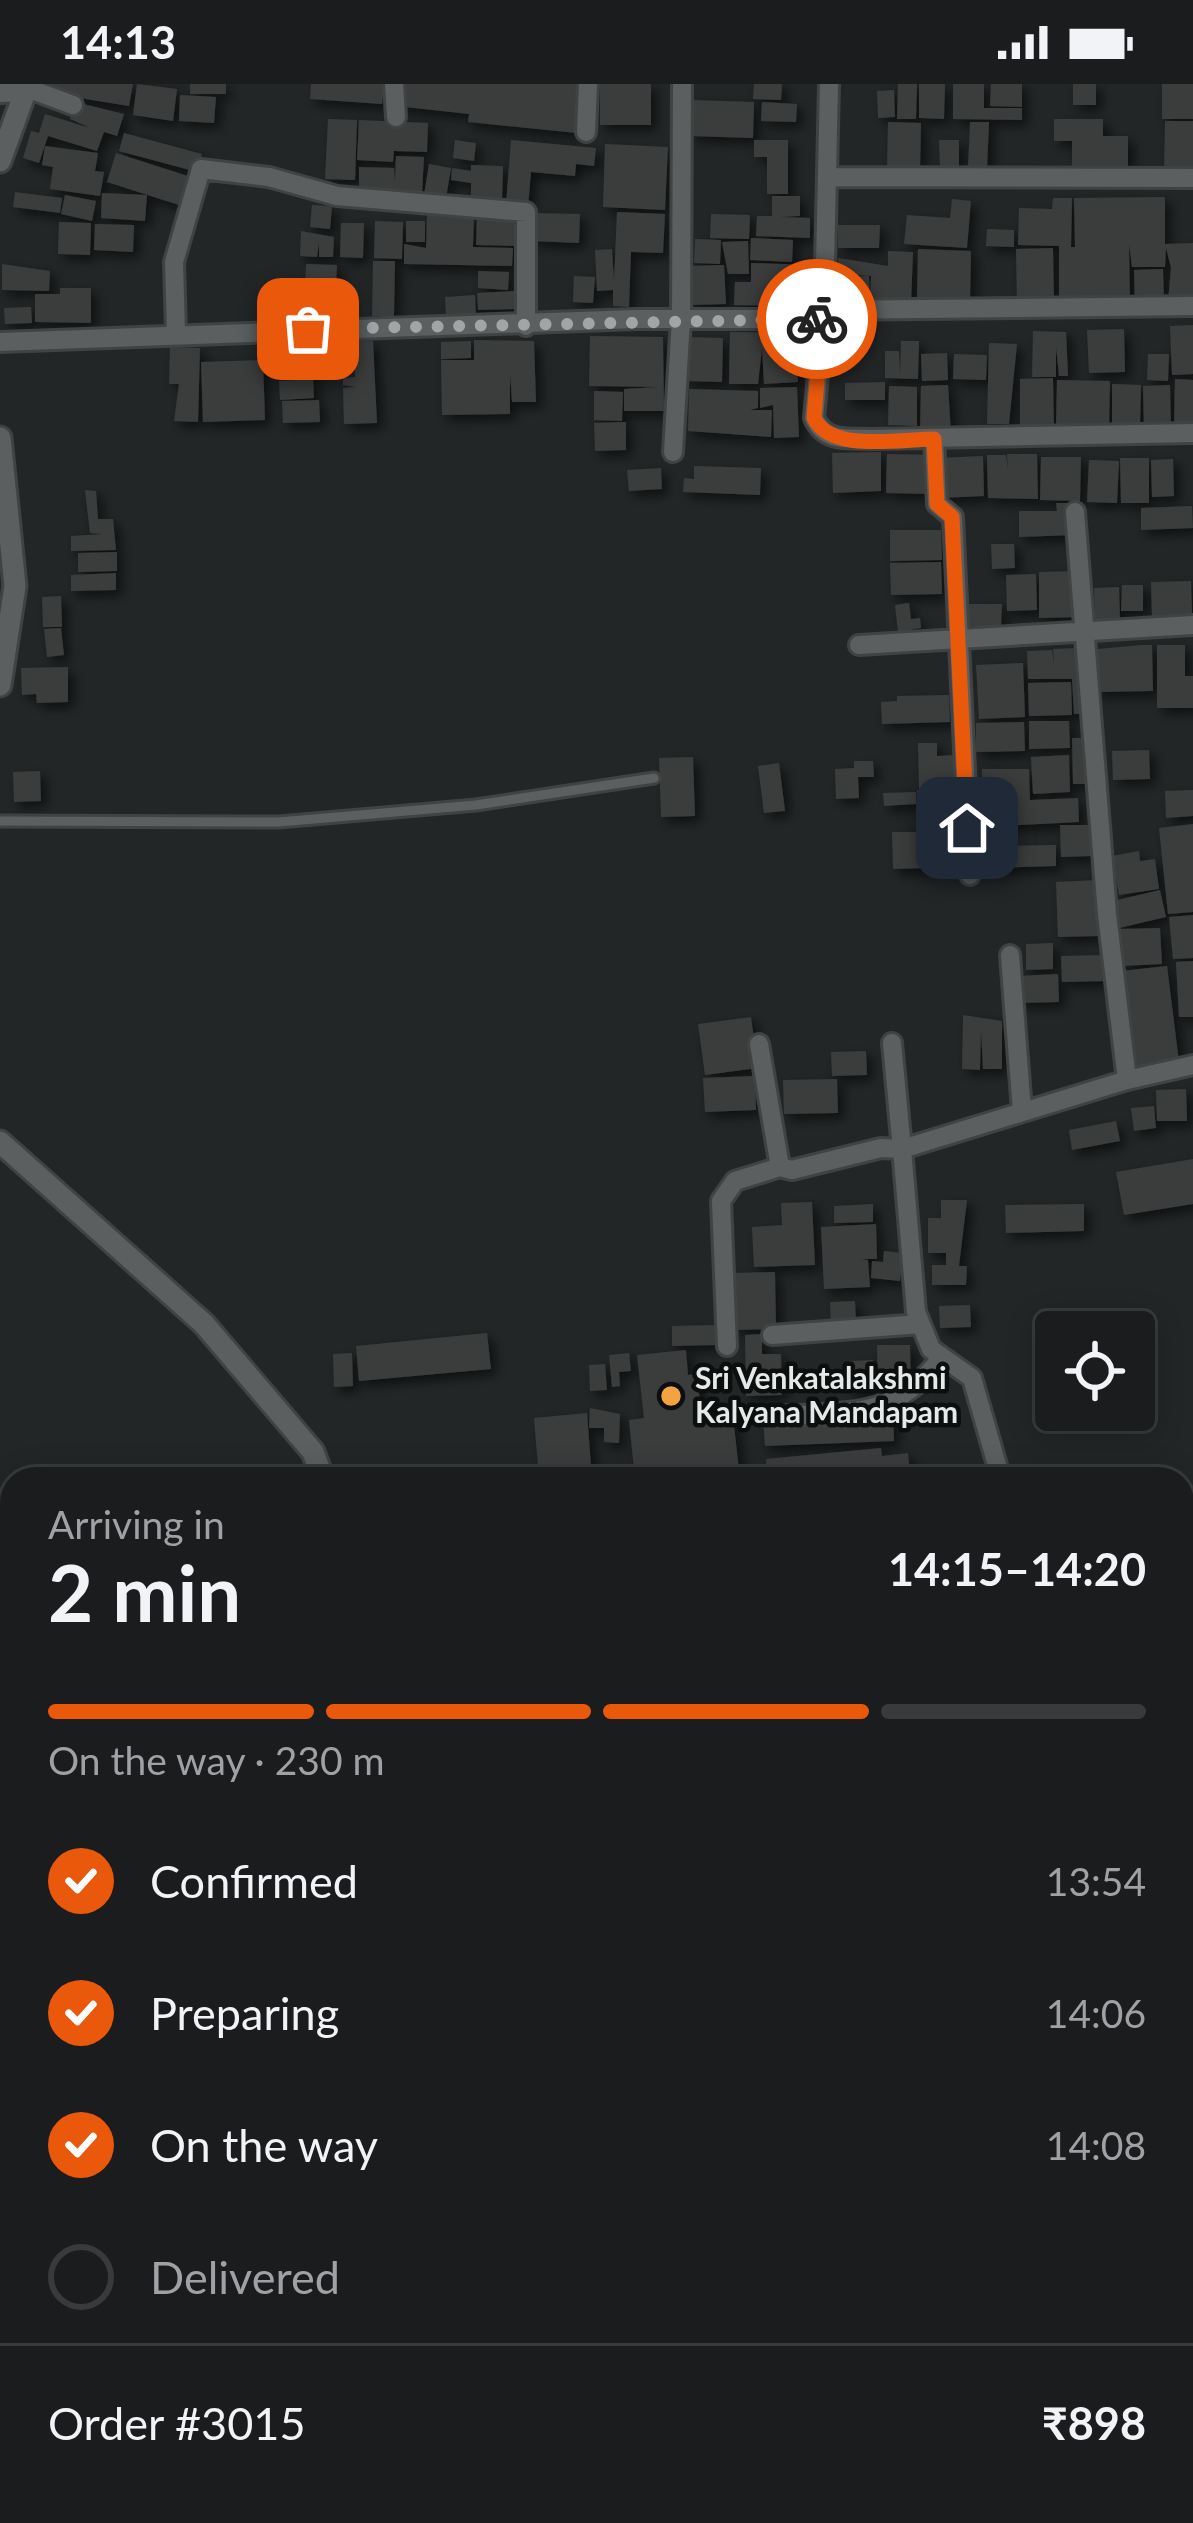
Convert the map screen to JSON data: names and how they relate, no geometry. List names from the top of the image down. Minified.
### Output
{"places":["Sri Venkatalakshmi Kalyana Mandapam"],"page":{"status":"14:13","heading":["2 min","Arriving in","14:15–14:20"],"panel":["Order #3015","₹898"],"bar":"On the way · 230 m","list":[["Confirmed","13:54"],["Preparing","14:06"],["On the way","14:08"],"Delivered"]}}
